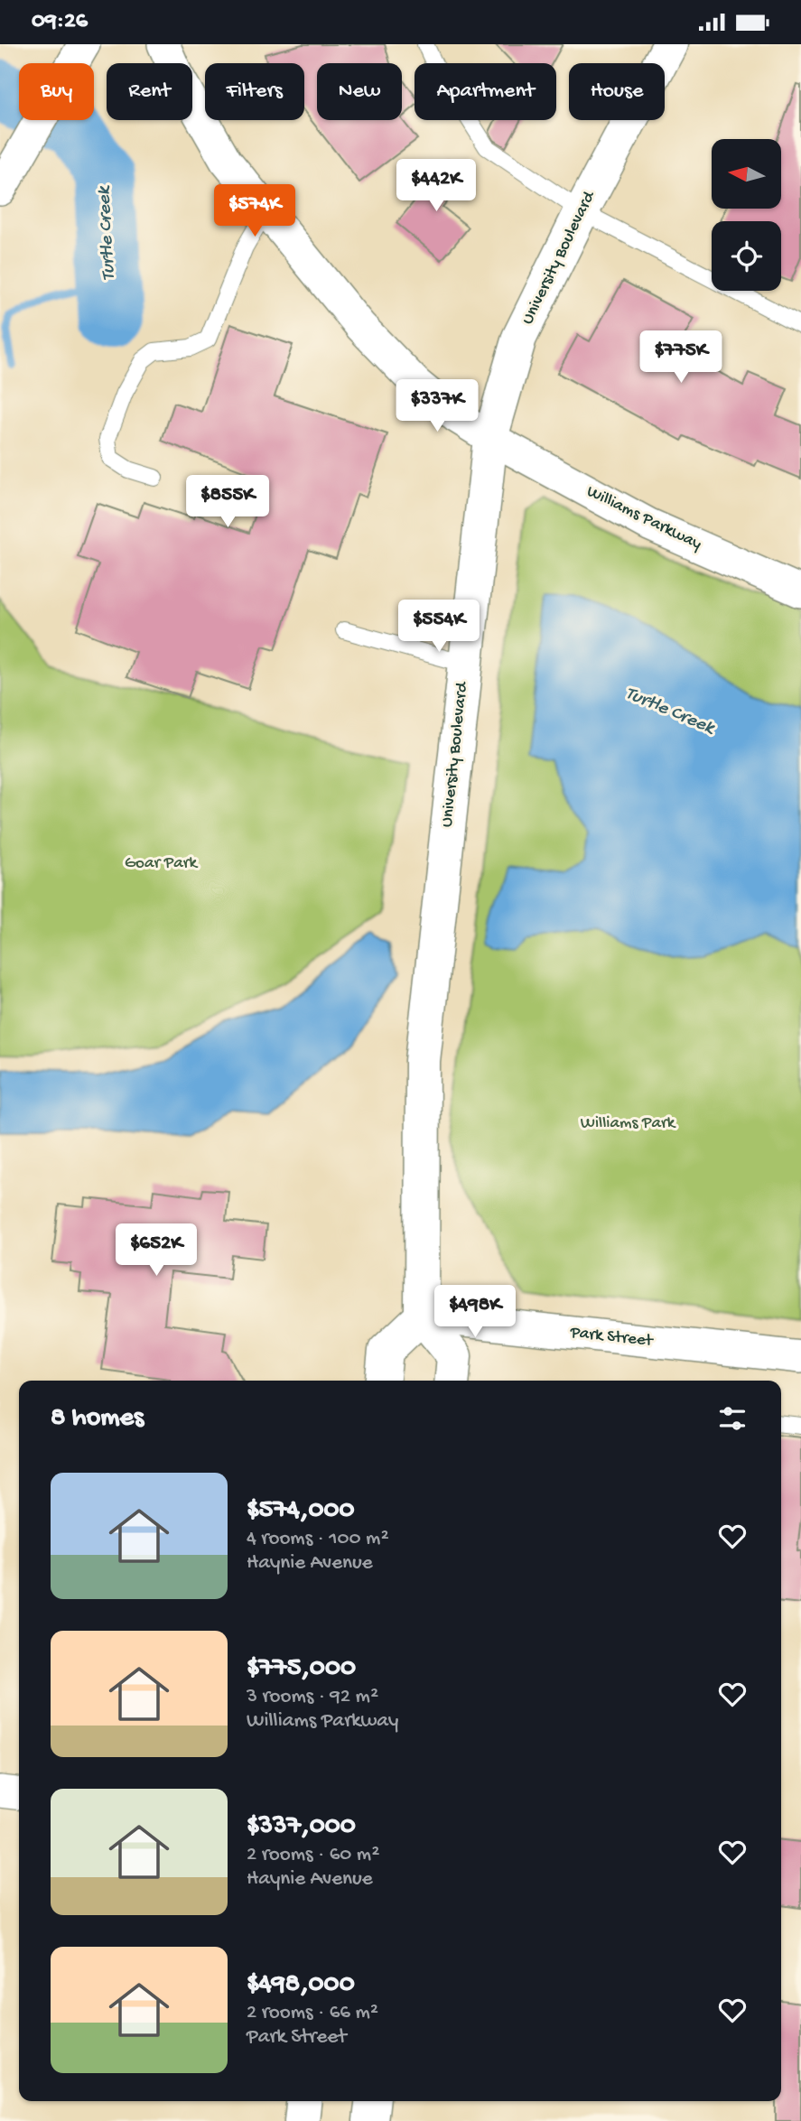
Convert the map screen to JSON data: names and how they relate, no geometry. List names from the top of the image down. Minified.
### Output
{"streets":{"street":["University Boulevard","Williams Parkway","Park Street"]},"crossings":[["University Boulevard","Williams Parkway"],["University Boulevard","Park Street"]],"water":["Turtle Creek"],"parks":["Goar Park","Williams Park"],"north":"left","page":{"status":"09:26","chip":["Buy","Rent","Filters","New","Apartment","House"],"price":["$442K","$574K","$775K","$337K","$855K","$554K","$652K","$498K"],"heading":"8 homes","list":[{"name":"$574,000","note":"4 rooms · 100 m² · Haynie Avenue"},{"name":"$775,000","note":"3 rooms · 92 m² · Williams Parkway"},{"name":"$337,000","note":"2 rooms · 60 m² · Haynie Avenue"},{"name":"$498,000","note":"2 rooms · 66 m² · Park Street"}]}}
